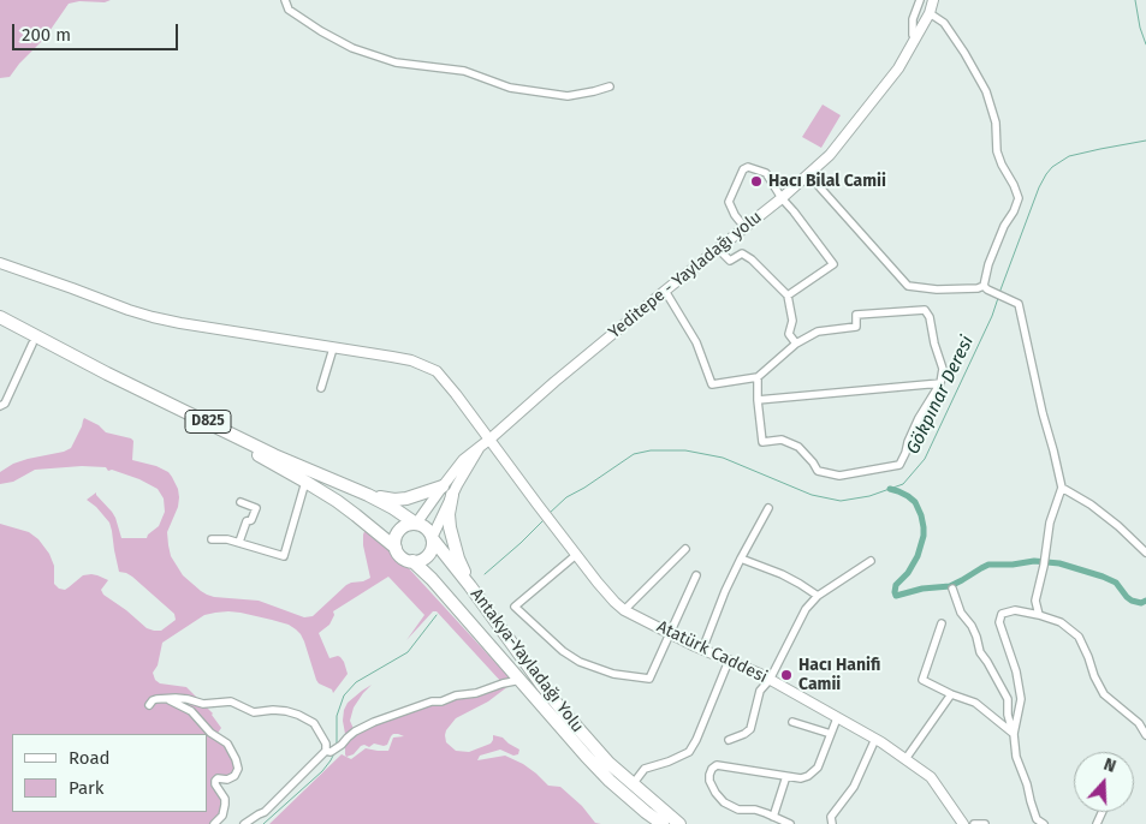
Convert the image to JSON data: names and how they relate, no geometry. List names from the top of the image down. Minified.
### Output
{"streets":{"highway":["D825","Antakya-Yayladağı Yolu"],"main road":["Yeditepe - Yayladağı yolu","Atatürk Caddesi"]},"crossings":[["Yeditepe - Yayladağı yolu","D825"],["Yeditepe - Yayladağı yolu","Atatürk Caddesi"],["Yeditepe - Yayladağı yolu","Antakya-Yayladağı Yolu"],["D825","Antakya-Yayladağı Yolu"]],"water":["Gökpınar Deresi"],"places":["Hacı Bilal Camii","Hacı Hanifi Camii"],"legend":["Road","Park"],"scale_bar":"200 m","north":"top"}
